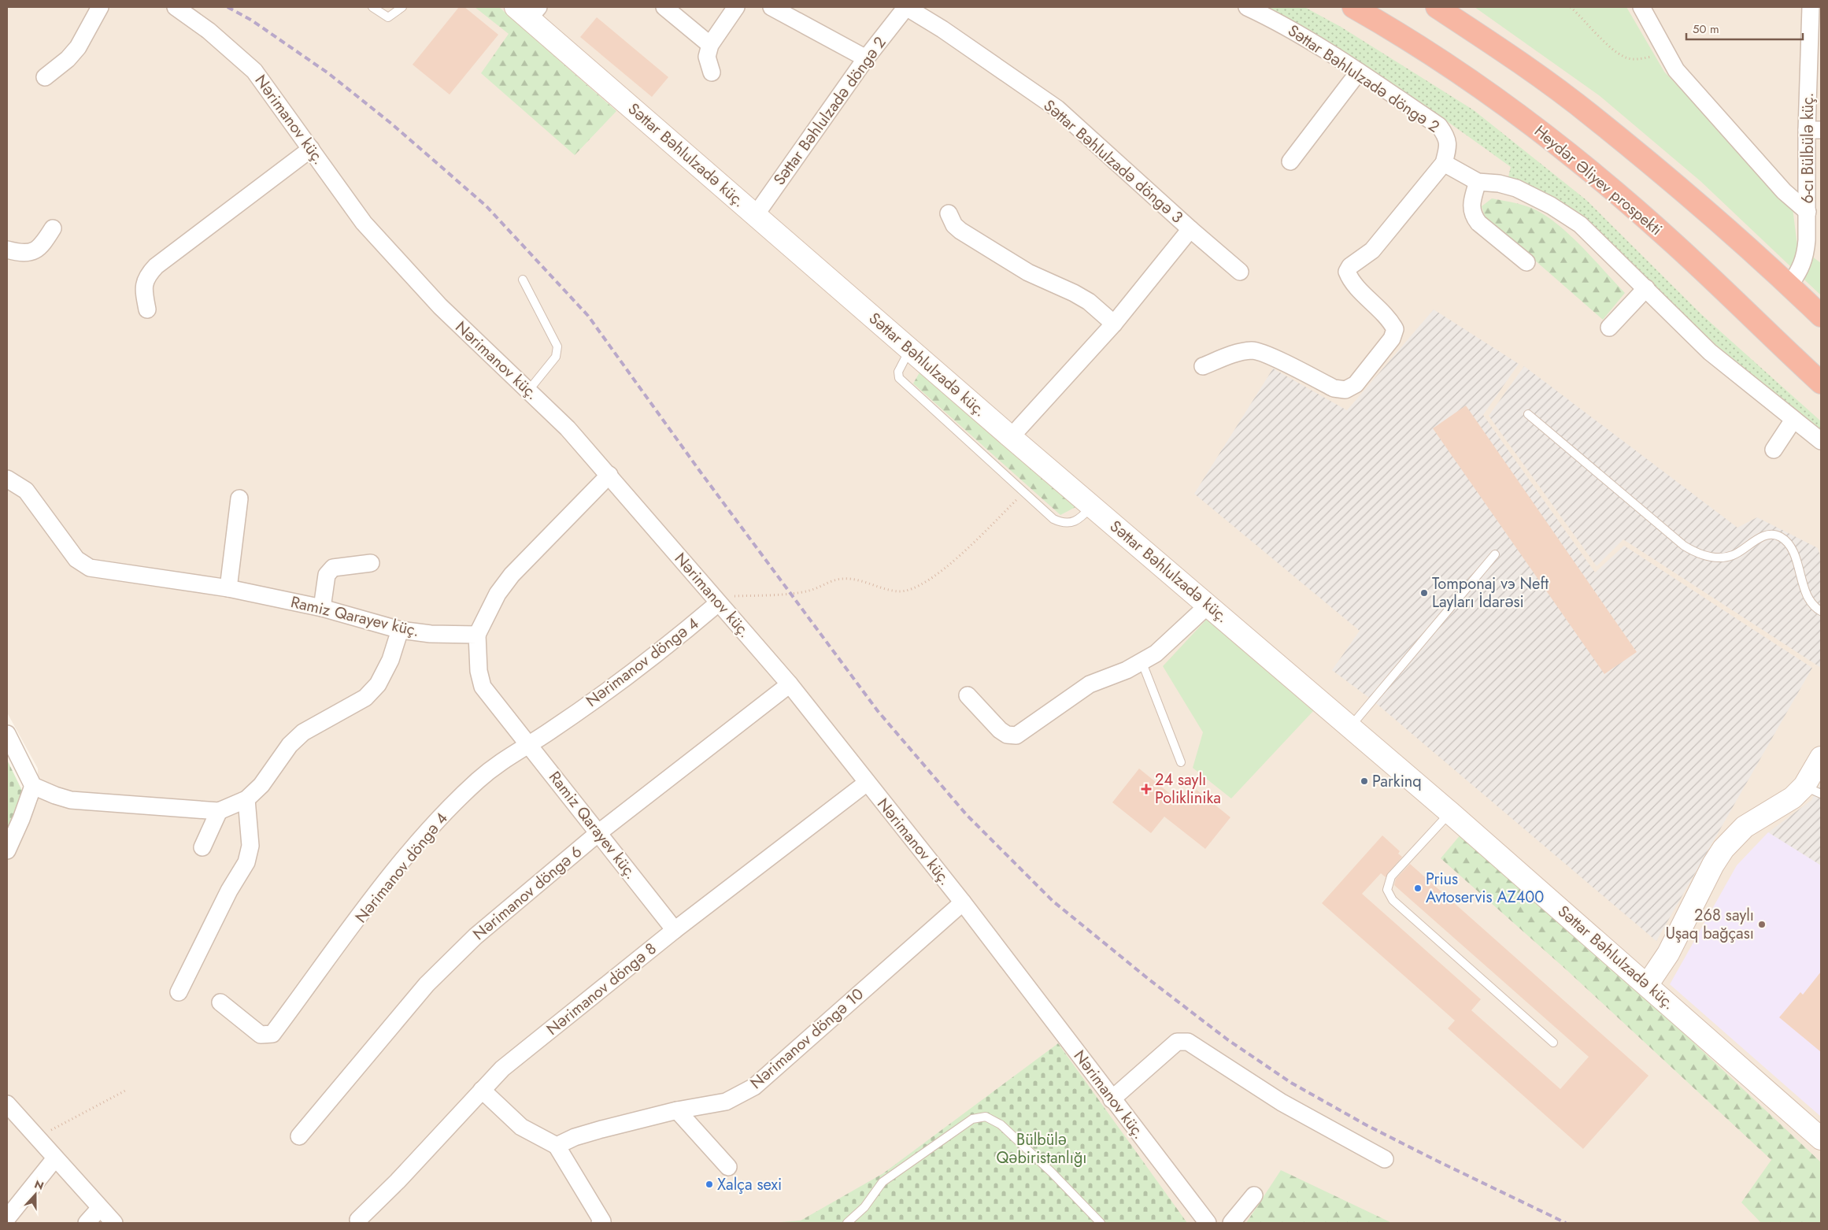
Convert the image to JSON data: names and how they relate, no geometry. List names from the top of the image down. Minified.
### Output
{"streets":{"highway":["Heydər Əliyev prospekti"],"main road":["Səttar Bəhlulzadə küç."],"street":["Səttar Bəhlulzadə döngə 2","Nərimanov küç.","6-cı Bülbülə küç.","Səttar Bəhlulzadə döngə 3","Ramiz Qarayev küç.","Nərimanov döngə 4","Nərimanov döngə 6","Nərimanov döngə 8","Nərimanov döngə 10"]},"crossings":[["Səttar Bəhlulzadə döngə 2","Səttar Bəhlulzadə küç."],["Səttar Bəhlulzadə döngə 2","Səttar Bəhlulzadə döngə 3"],["Nərimanov küç.","Nərimanov döngə 4"],["Nərimanov küç.","Nərimanov döngə 6"],["Nərimanov küç.","Nərimanov döngə 8"],["Nərimanov küç.","Nərimanov döngə 10"],["Səttar Bəhlulzadə küç.","Səttar Bəhlulzadə döngə 3"],["Ramiz Qarayev küç.","Nərimanov döngə 4"],["Ramiz Qarayev küç.","Nərimanov döngə 6"],["Ramiz Qarayev küç.","Nərimanov döngə 8"]],"parks":["Bülbülə Qəbiristanlığı"],"places":{"other":["Tomponaj vэ Neft Layları İdarəsi","Parkinq","Prius Avtoservis AZ400","268 saylı Uşaq bağçası","Xalça sexi"],"health":["24 saylı Poliklinika"]},"scale_bar":"50 m","north":"top"}
